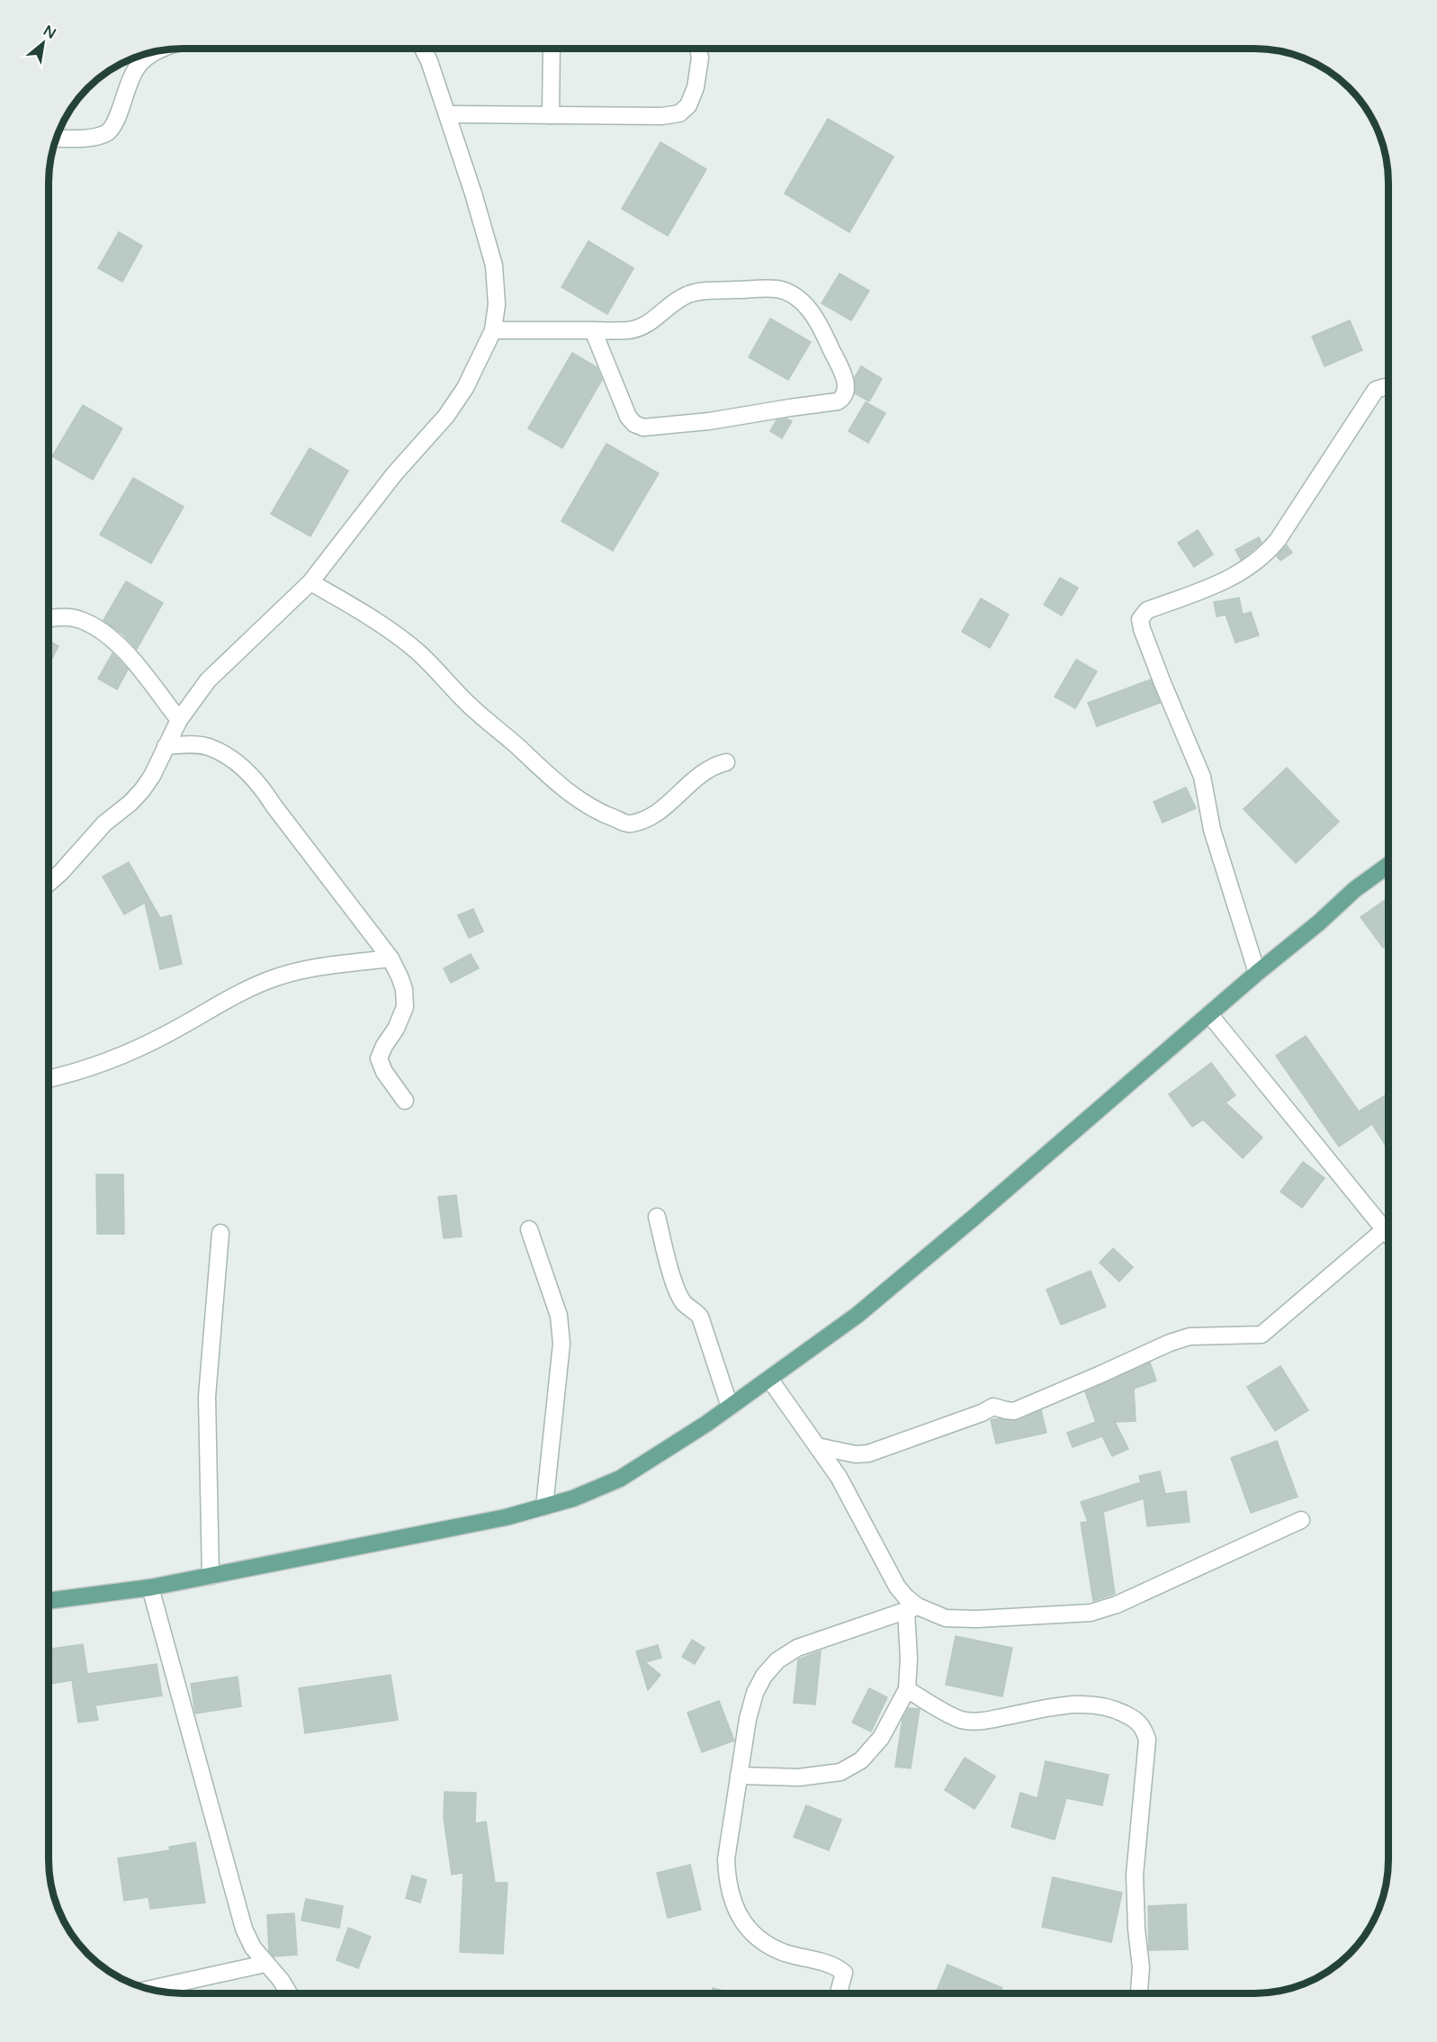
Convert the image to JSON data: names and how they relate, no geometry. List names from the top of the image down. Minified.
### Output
{"north":"top right"}
